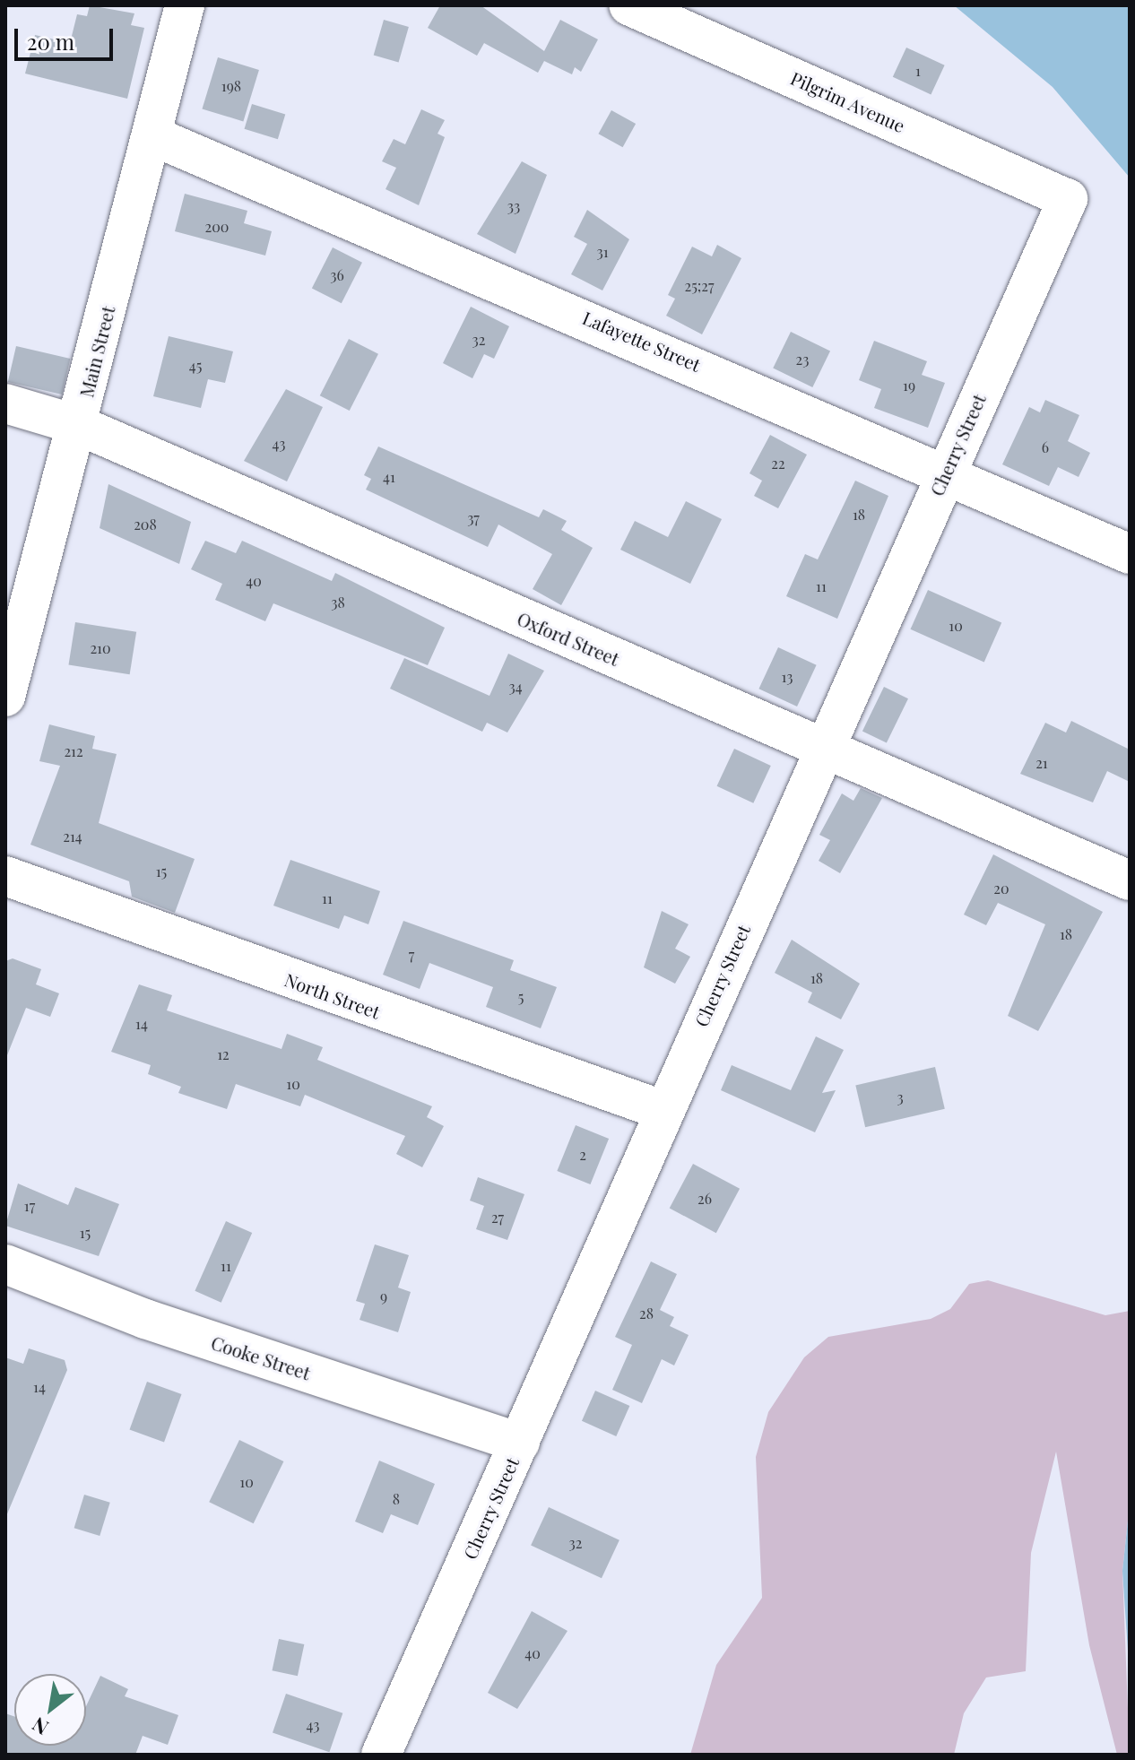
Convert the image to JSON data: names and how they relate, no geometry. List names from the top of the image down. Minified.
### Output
{"streets":{"street":["Pilgrim Avenue","Lafayette Street","Main Street","Cherry Street","Oxford Street","North Street","Cooke Street"]},"crossings":[["Pilgrim Avenue","Cherry Street"],["Lafayette Street","Main Street"],["Lafayette Street","Cherry Street"],["Main Street","Oxford Street"],["Cherry Street","Oxford Street"],["Cherry Street","North Street"],["Cherry Street","Cooke Street"]],"house_numbers":["1","198","33","200","31","36","25;27","32","23","45","19","43","6","22","41","18","37","208","40","11","38","10","210","13","34","212","21","214","15","20","11","18","7","18","5","14","12","10","3","2","26","17","27","15","11","9","28","14","10","8","32","40","43"],"scale_bar":"20 m","north":"bottom left"}
